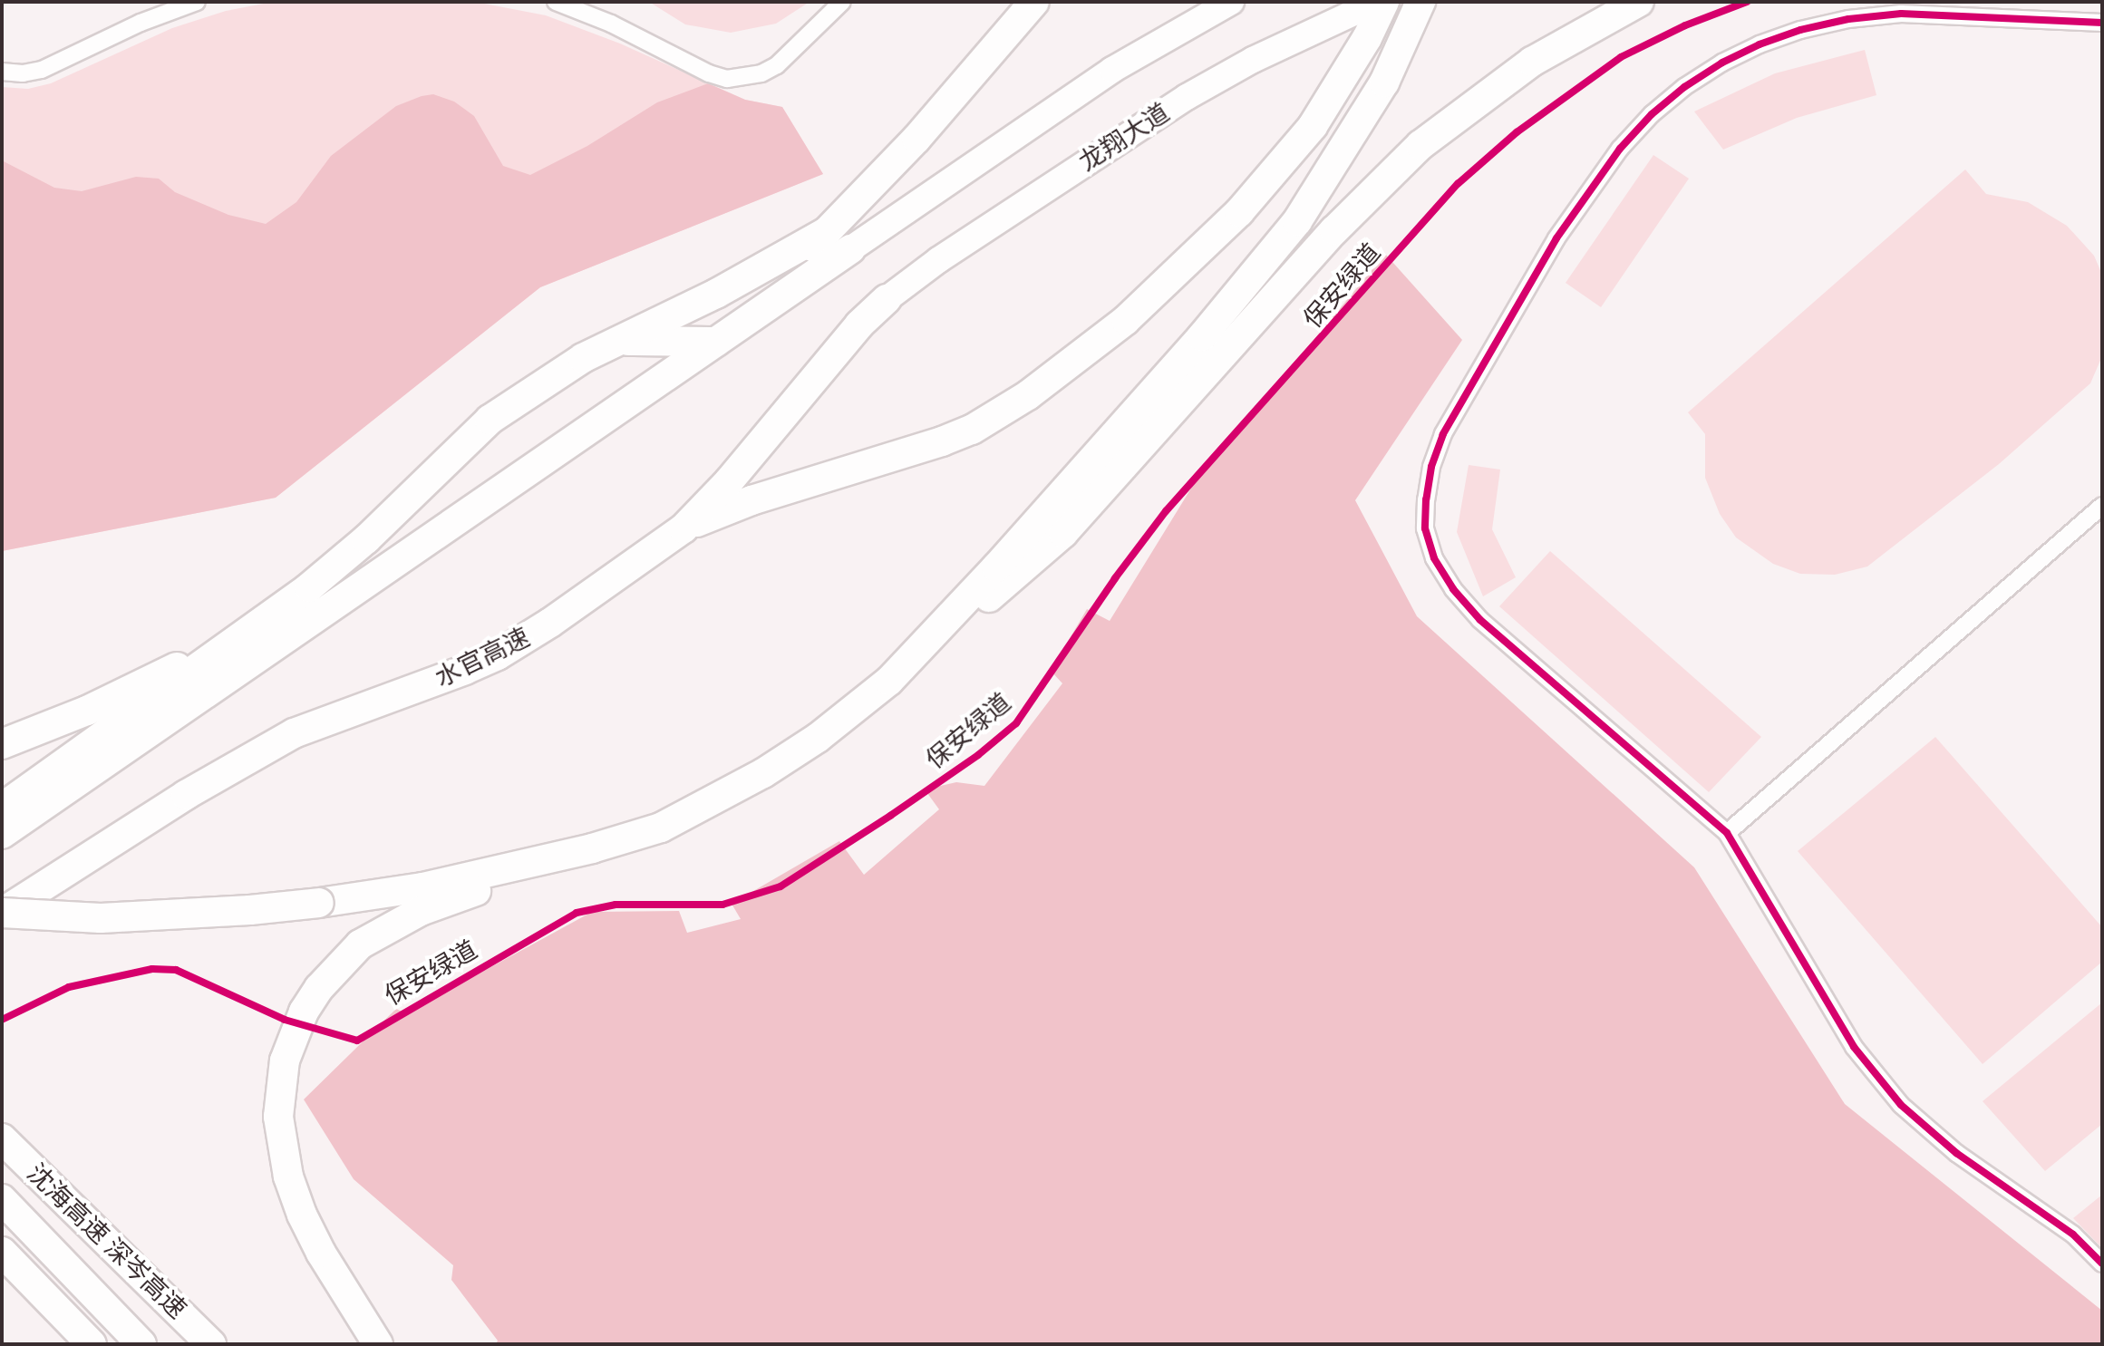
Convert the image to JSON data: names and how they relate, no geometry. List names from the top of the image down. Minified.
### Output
{"streets":{"highway":["水官高速","沈海高速 深岑高速"],"main road":["龙翔大道"],"cycle path":["保安绿道"]},"crossings":[["龙翔大道","水官高速"]]}
